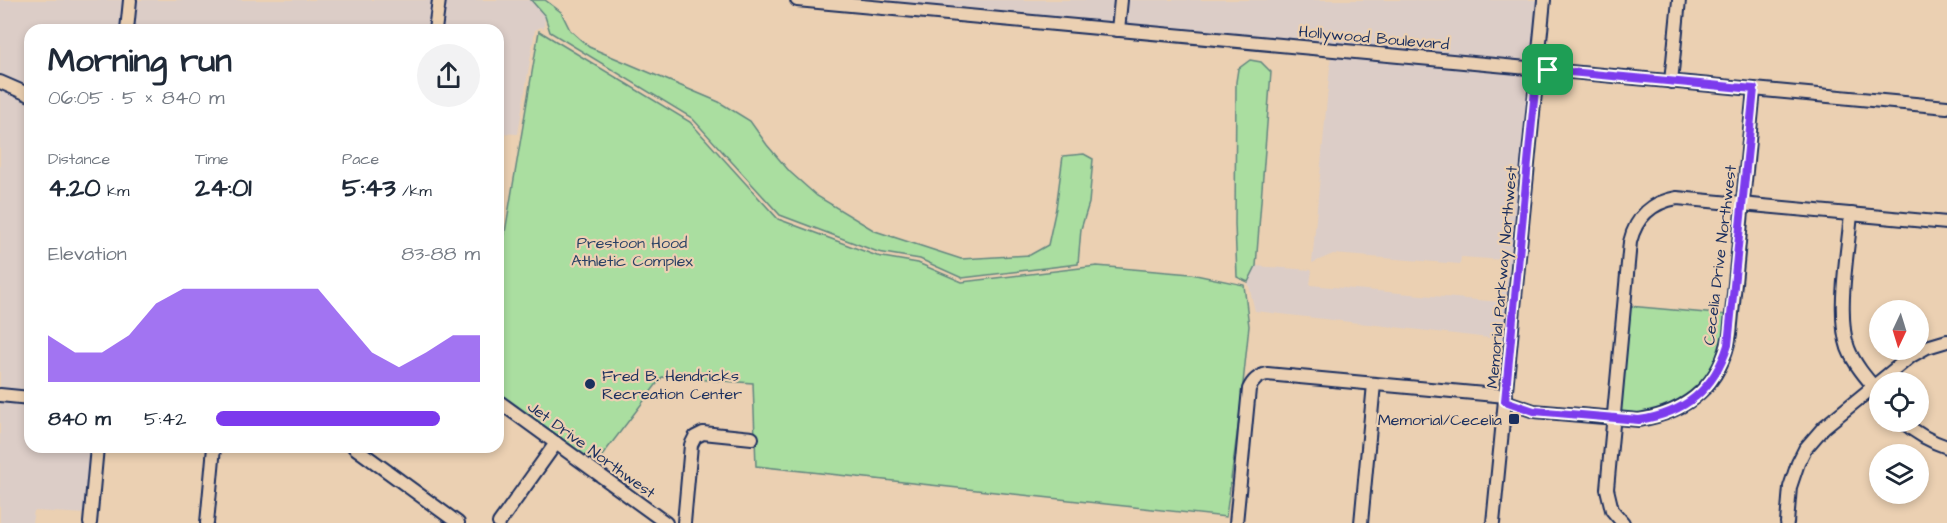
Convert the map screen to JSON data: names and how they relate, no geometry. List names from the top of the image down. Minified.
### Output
{"streets":{"street":["Hollywood Boulevard","Cecelia Drive Northwest","Memorial Parkway Northwest","Jet Drive Northwest"]},"crossings":[["Hollywood Boulevard","Cecelia Drive Northwest"],["Hollywood Boulevard","Memorial Parkway Northwest"],["Cecelia Drive Northwest","Memorial Parkway Northwest"]],"parks":["Prestoon Hood Athletic Complex"],"places":{"other":["Fred B. Hendricks Recreation Center"],"transit":["Memorial/Cecelia"]},"north":"bottom","page":{"heading":["Morning run","06:05 · 5 × 840 m"],"stats":[["Distance","4.20 km"],["Time","24:01"],["Pace","5:43 /km"]],"chart":["Elevation","83–88 m"],"list":[{"name":"840 m","note":"5:42"}]}}
